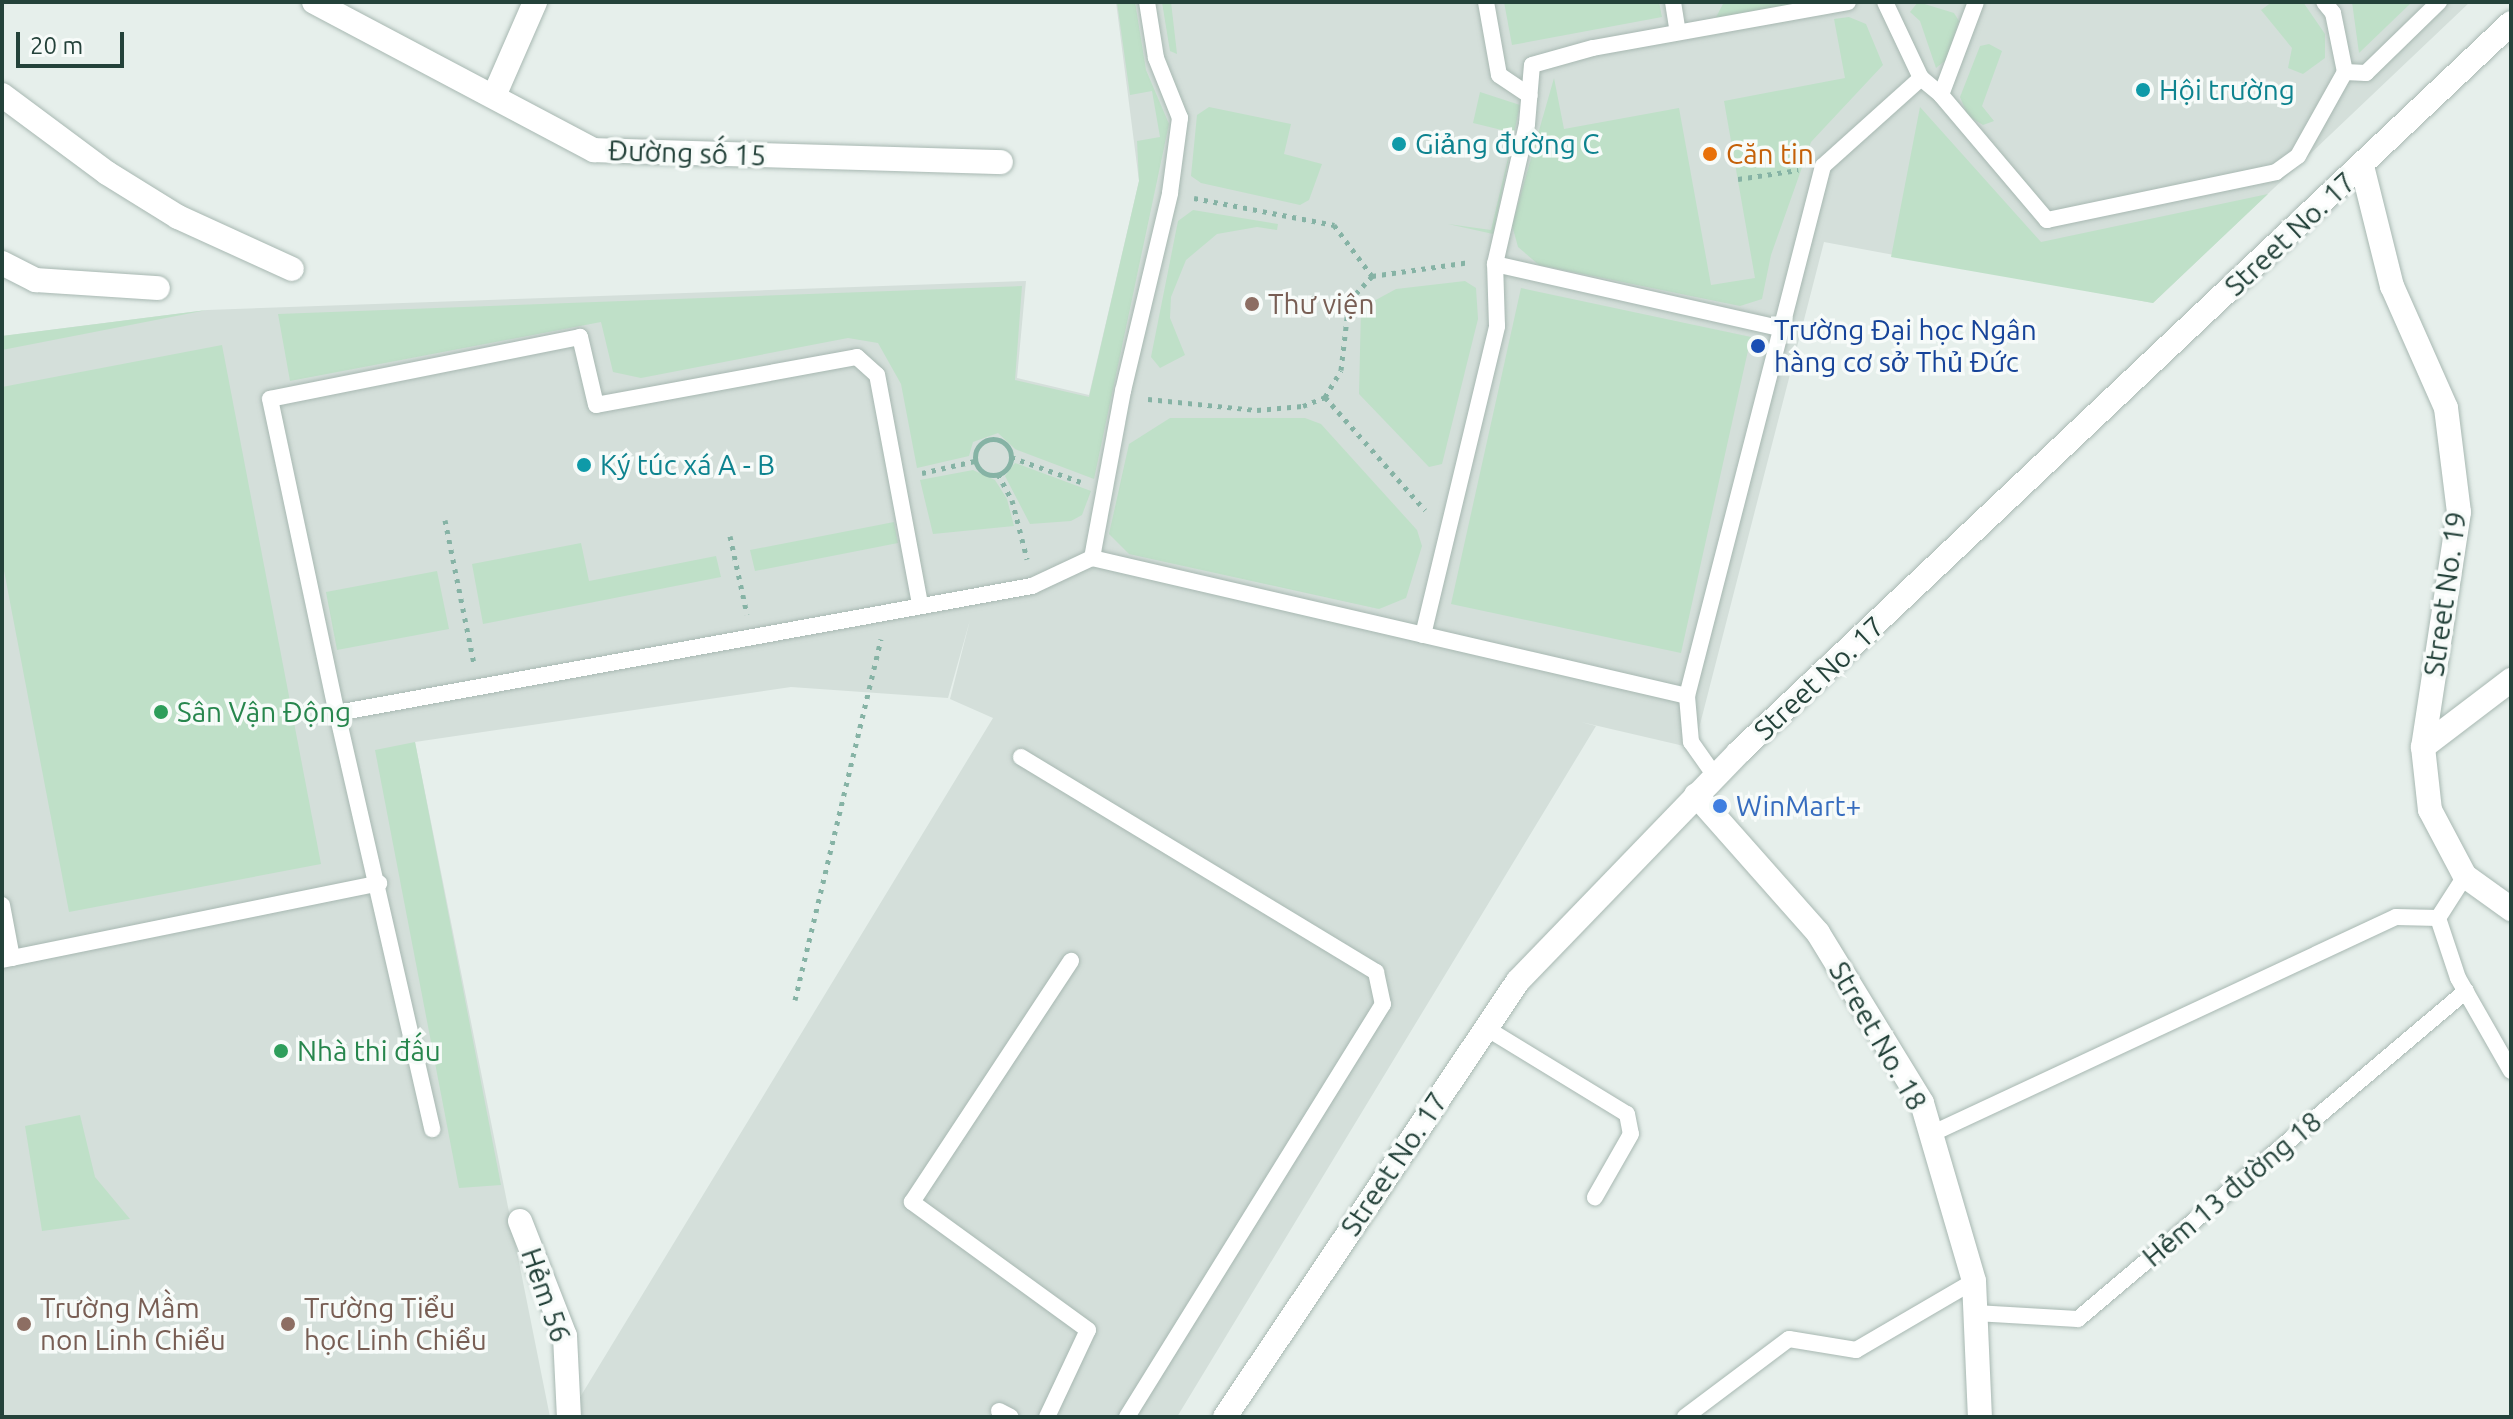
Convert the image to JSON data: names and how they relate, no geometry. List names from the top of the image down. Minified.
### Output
{"streets":{"street":["Đường số 15","Street No. 17","Street No. 19","Street No. 18","Hẻm 56"],"lane":["Hẻm 13 đường 18"]},"crossings":[["Street No. 17","Street No. 19"],["Street No. 17","Street No. 18"],["Street No. 18","Hẻm 13 đường 18"]],"places":["Hội trường","Giảng đường C","Căn tin","Thư viện","Trường Đại học Ngân hàng cơ sở Thủ Đức","Ký túc xá A - B","Sân Vận Động","WinMart+","Nhà thi đấu","Trường Mầm non Linh Chiểu","Trường Tiểu học Linh Chiểu"],"scale_bar":"20 m"}
